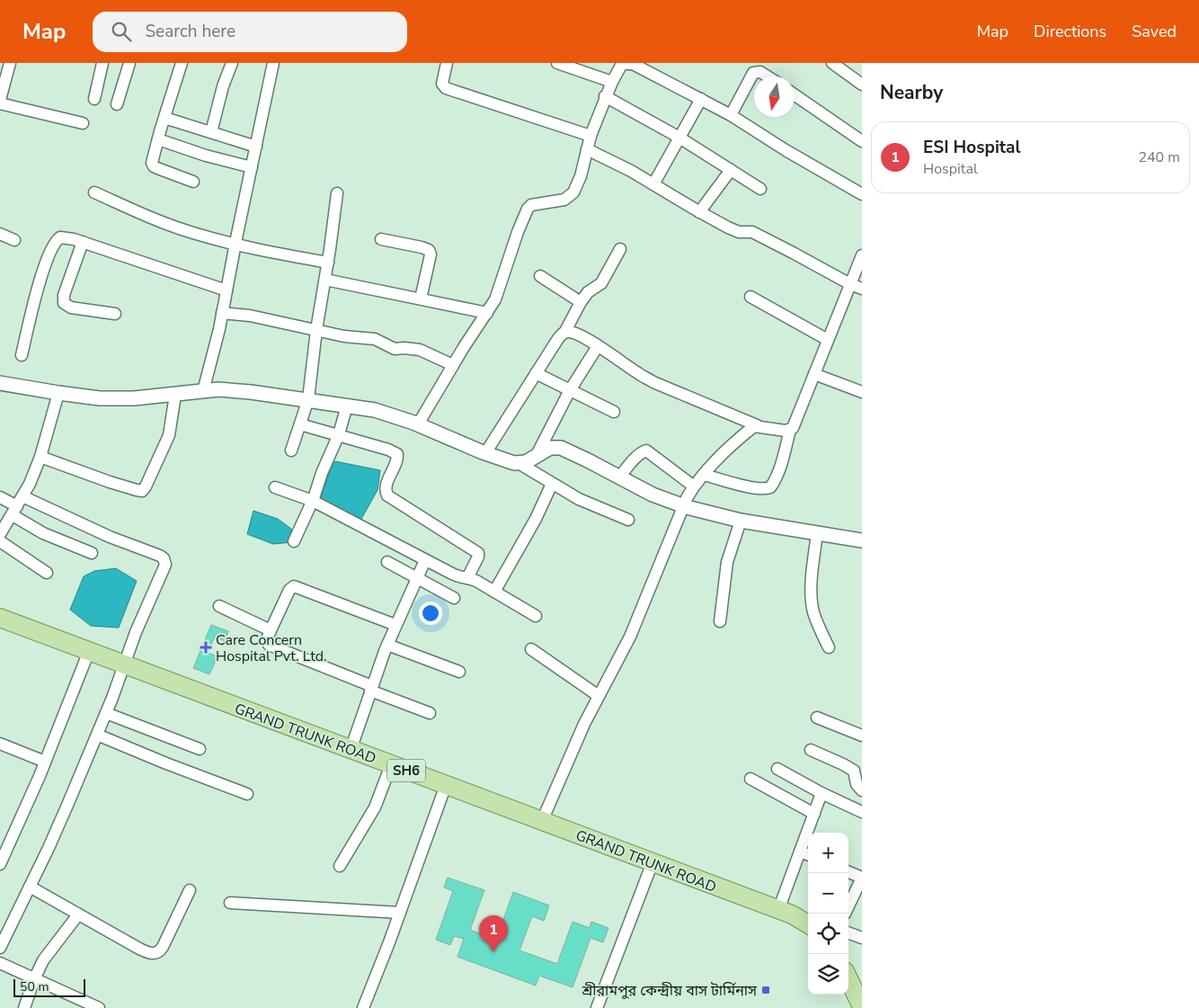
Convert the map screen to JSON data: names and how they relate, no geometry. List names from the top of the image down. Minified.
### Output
{"streets":{"main road":["GRAND TRUNK ROAD","SH6"]},"places":{"health":["Care Concern Hospital Pvt. Ltd."],"transit":["শ্রীরামপুর কেন্দ্রীয় বাস টার্মিনাস"]},"scale_bar":"50 m","north":"bottom","page":{"header":"Map","search":"Search here","nav":["Map","Directions","Saved"],"heading":"Nearby","list":[{"mark":"1","name":"ESI Hospital","note":"Hospital","value":"240 m"}],"map_buttons":["+","−"],"pins":"1","scale":"50 m"}}
